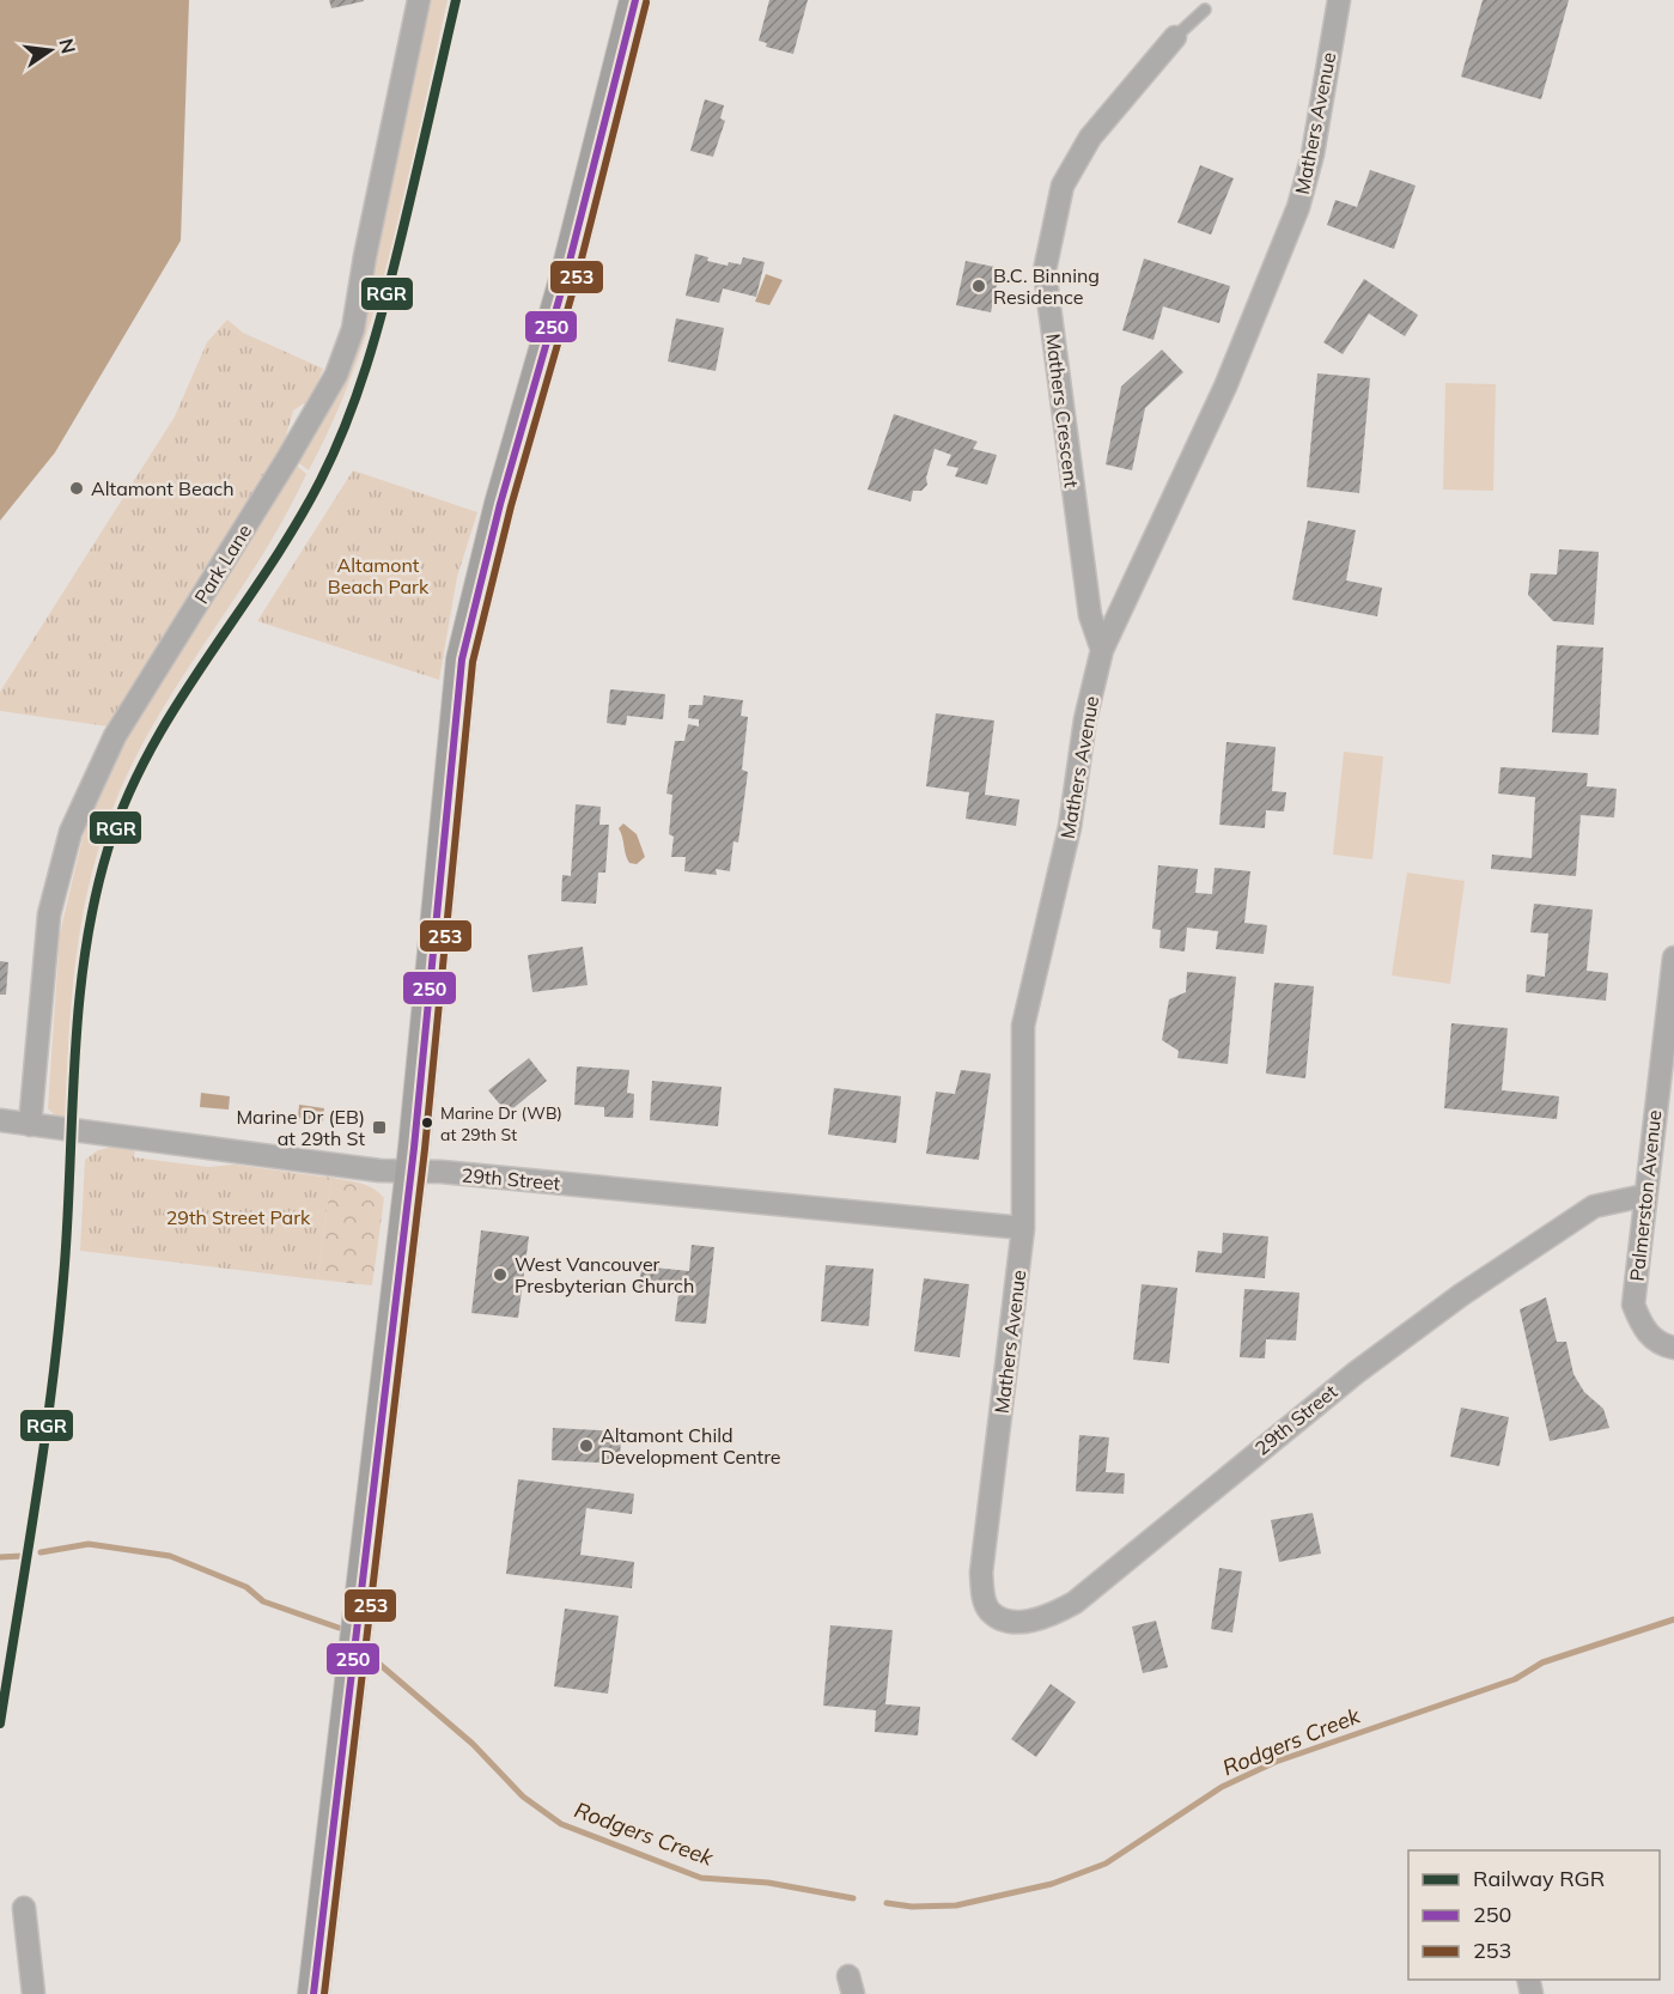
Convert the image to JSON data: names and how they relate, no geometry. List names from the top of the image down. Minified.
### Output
{"streets":{"street":["Mathers Avenue","Mathers Crescent","Park Lane","29th Street","Palmerston Avenue"]},"crossings":[["Mathers Avenue","Mathers Crescent"],["Mathers Avenue","29th Street"],["Park Lane","29th Street"],["29th Street","Palmerston Avenue"]],"water":["Rodgers Creek"],"parks":["Altamont Beach Park","29th Street Park"],"places":{"other":["B.C. Binning Residence","Altamont Beach","Marine Dr (WB) at 29th St","West Vancouver Presbyterian Church","Altamont Child Development Centre"],"transit":["Marine Dr (EB) at 29th St"]},"lines":["rail line RGR","transit line 250","transit line 253"],"legend":["Railway RGR","250","253"],"north":"right"}
